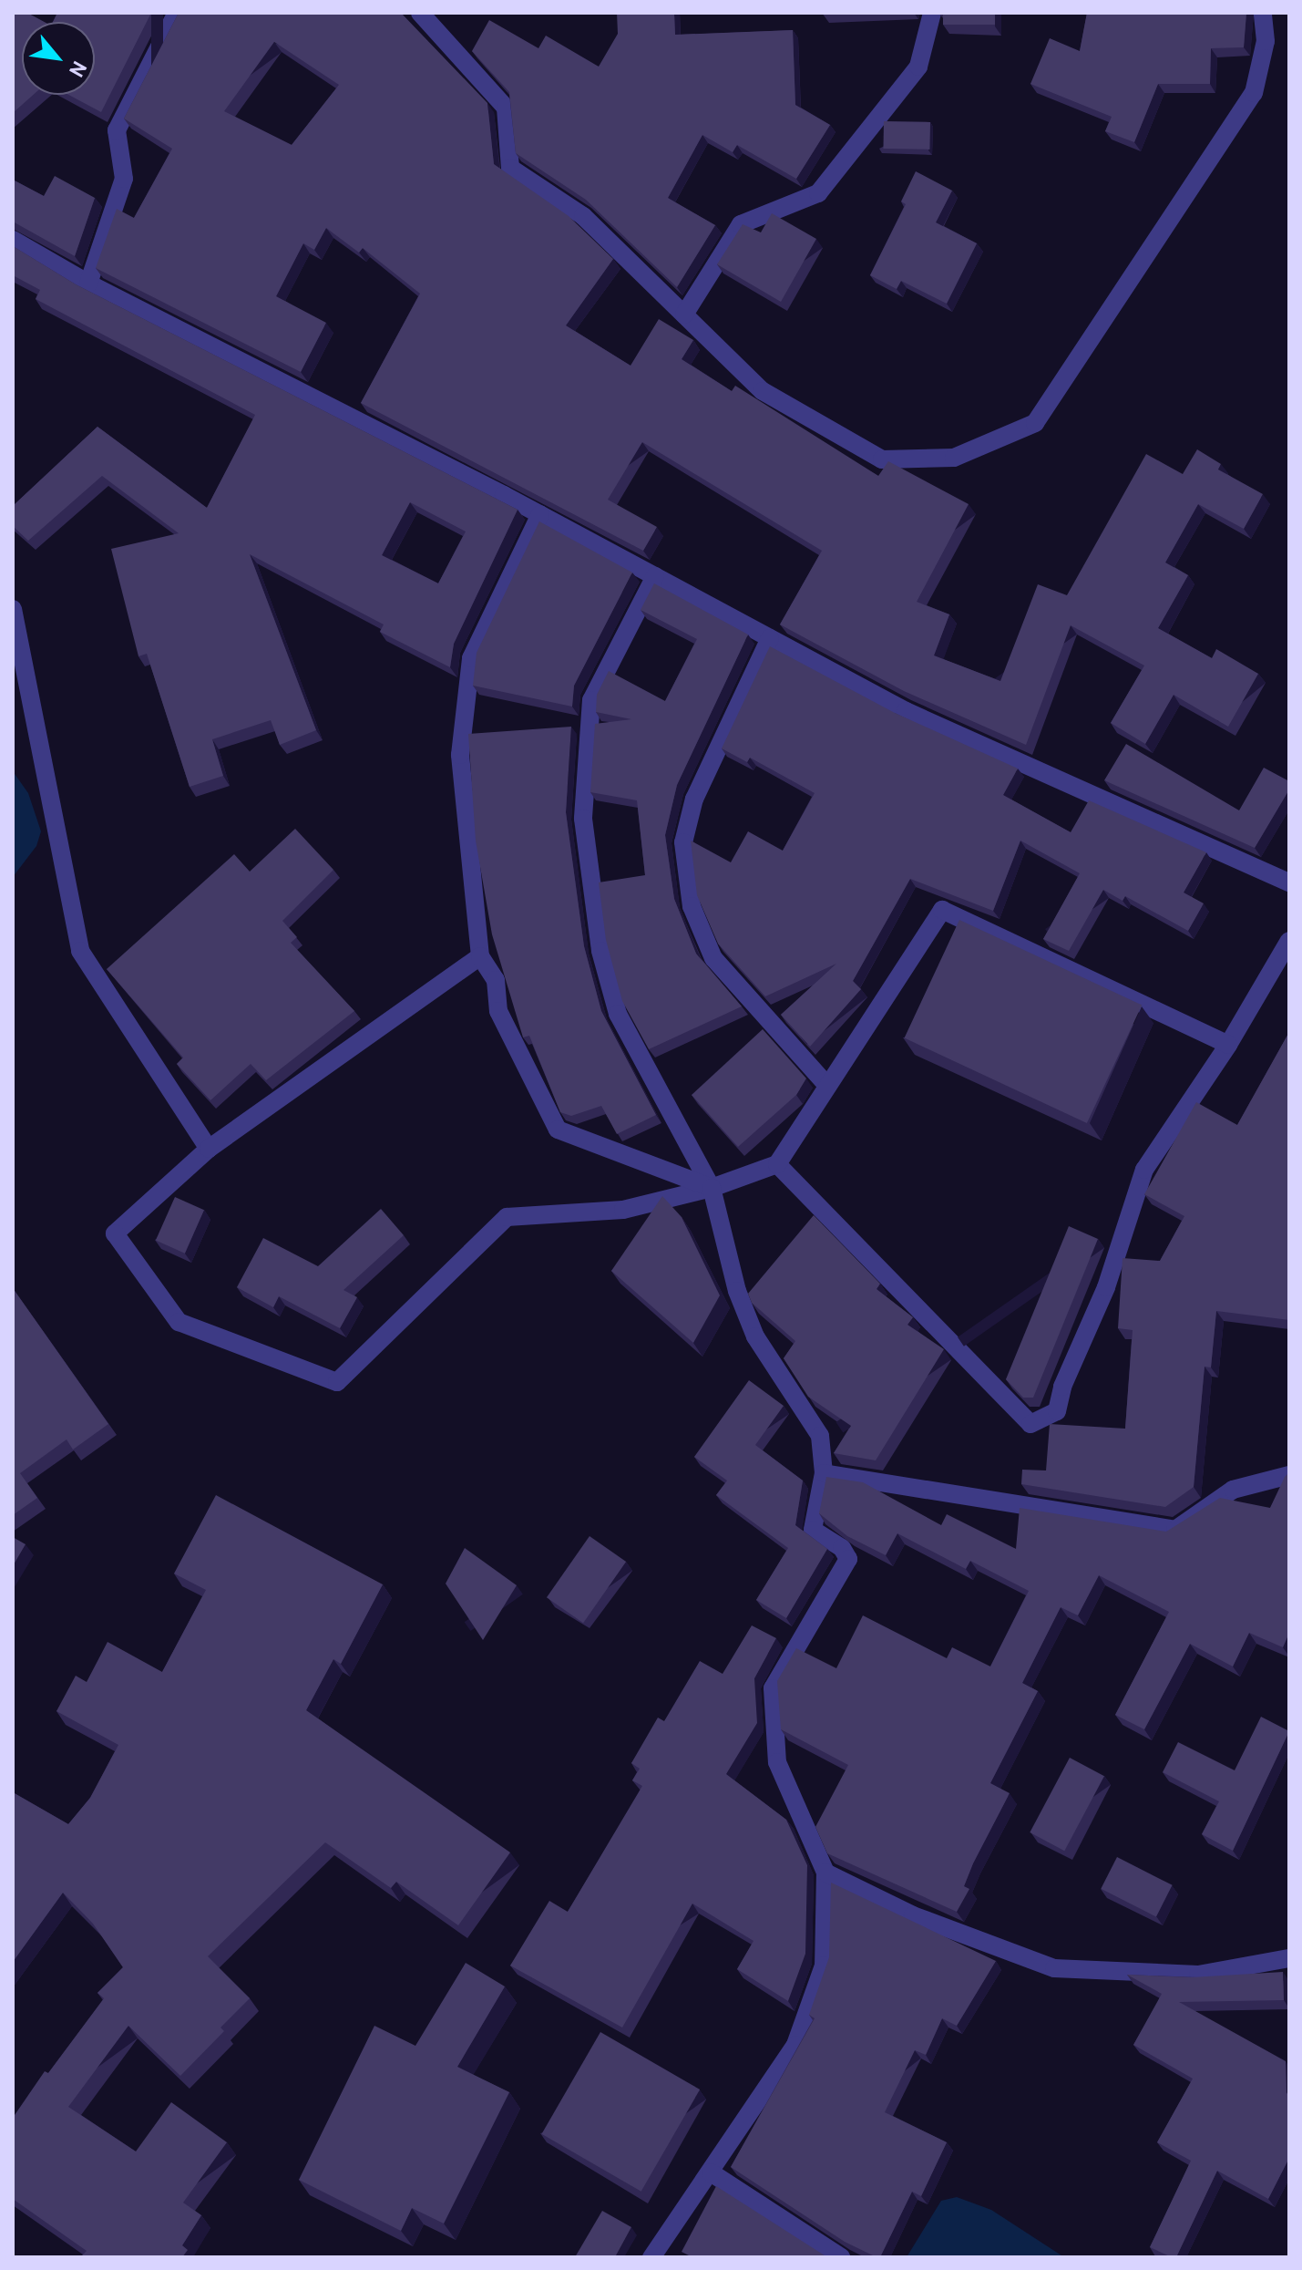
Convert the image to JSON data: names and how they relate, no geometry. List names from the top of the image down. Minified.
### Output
{"north":"bottom right"}
